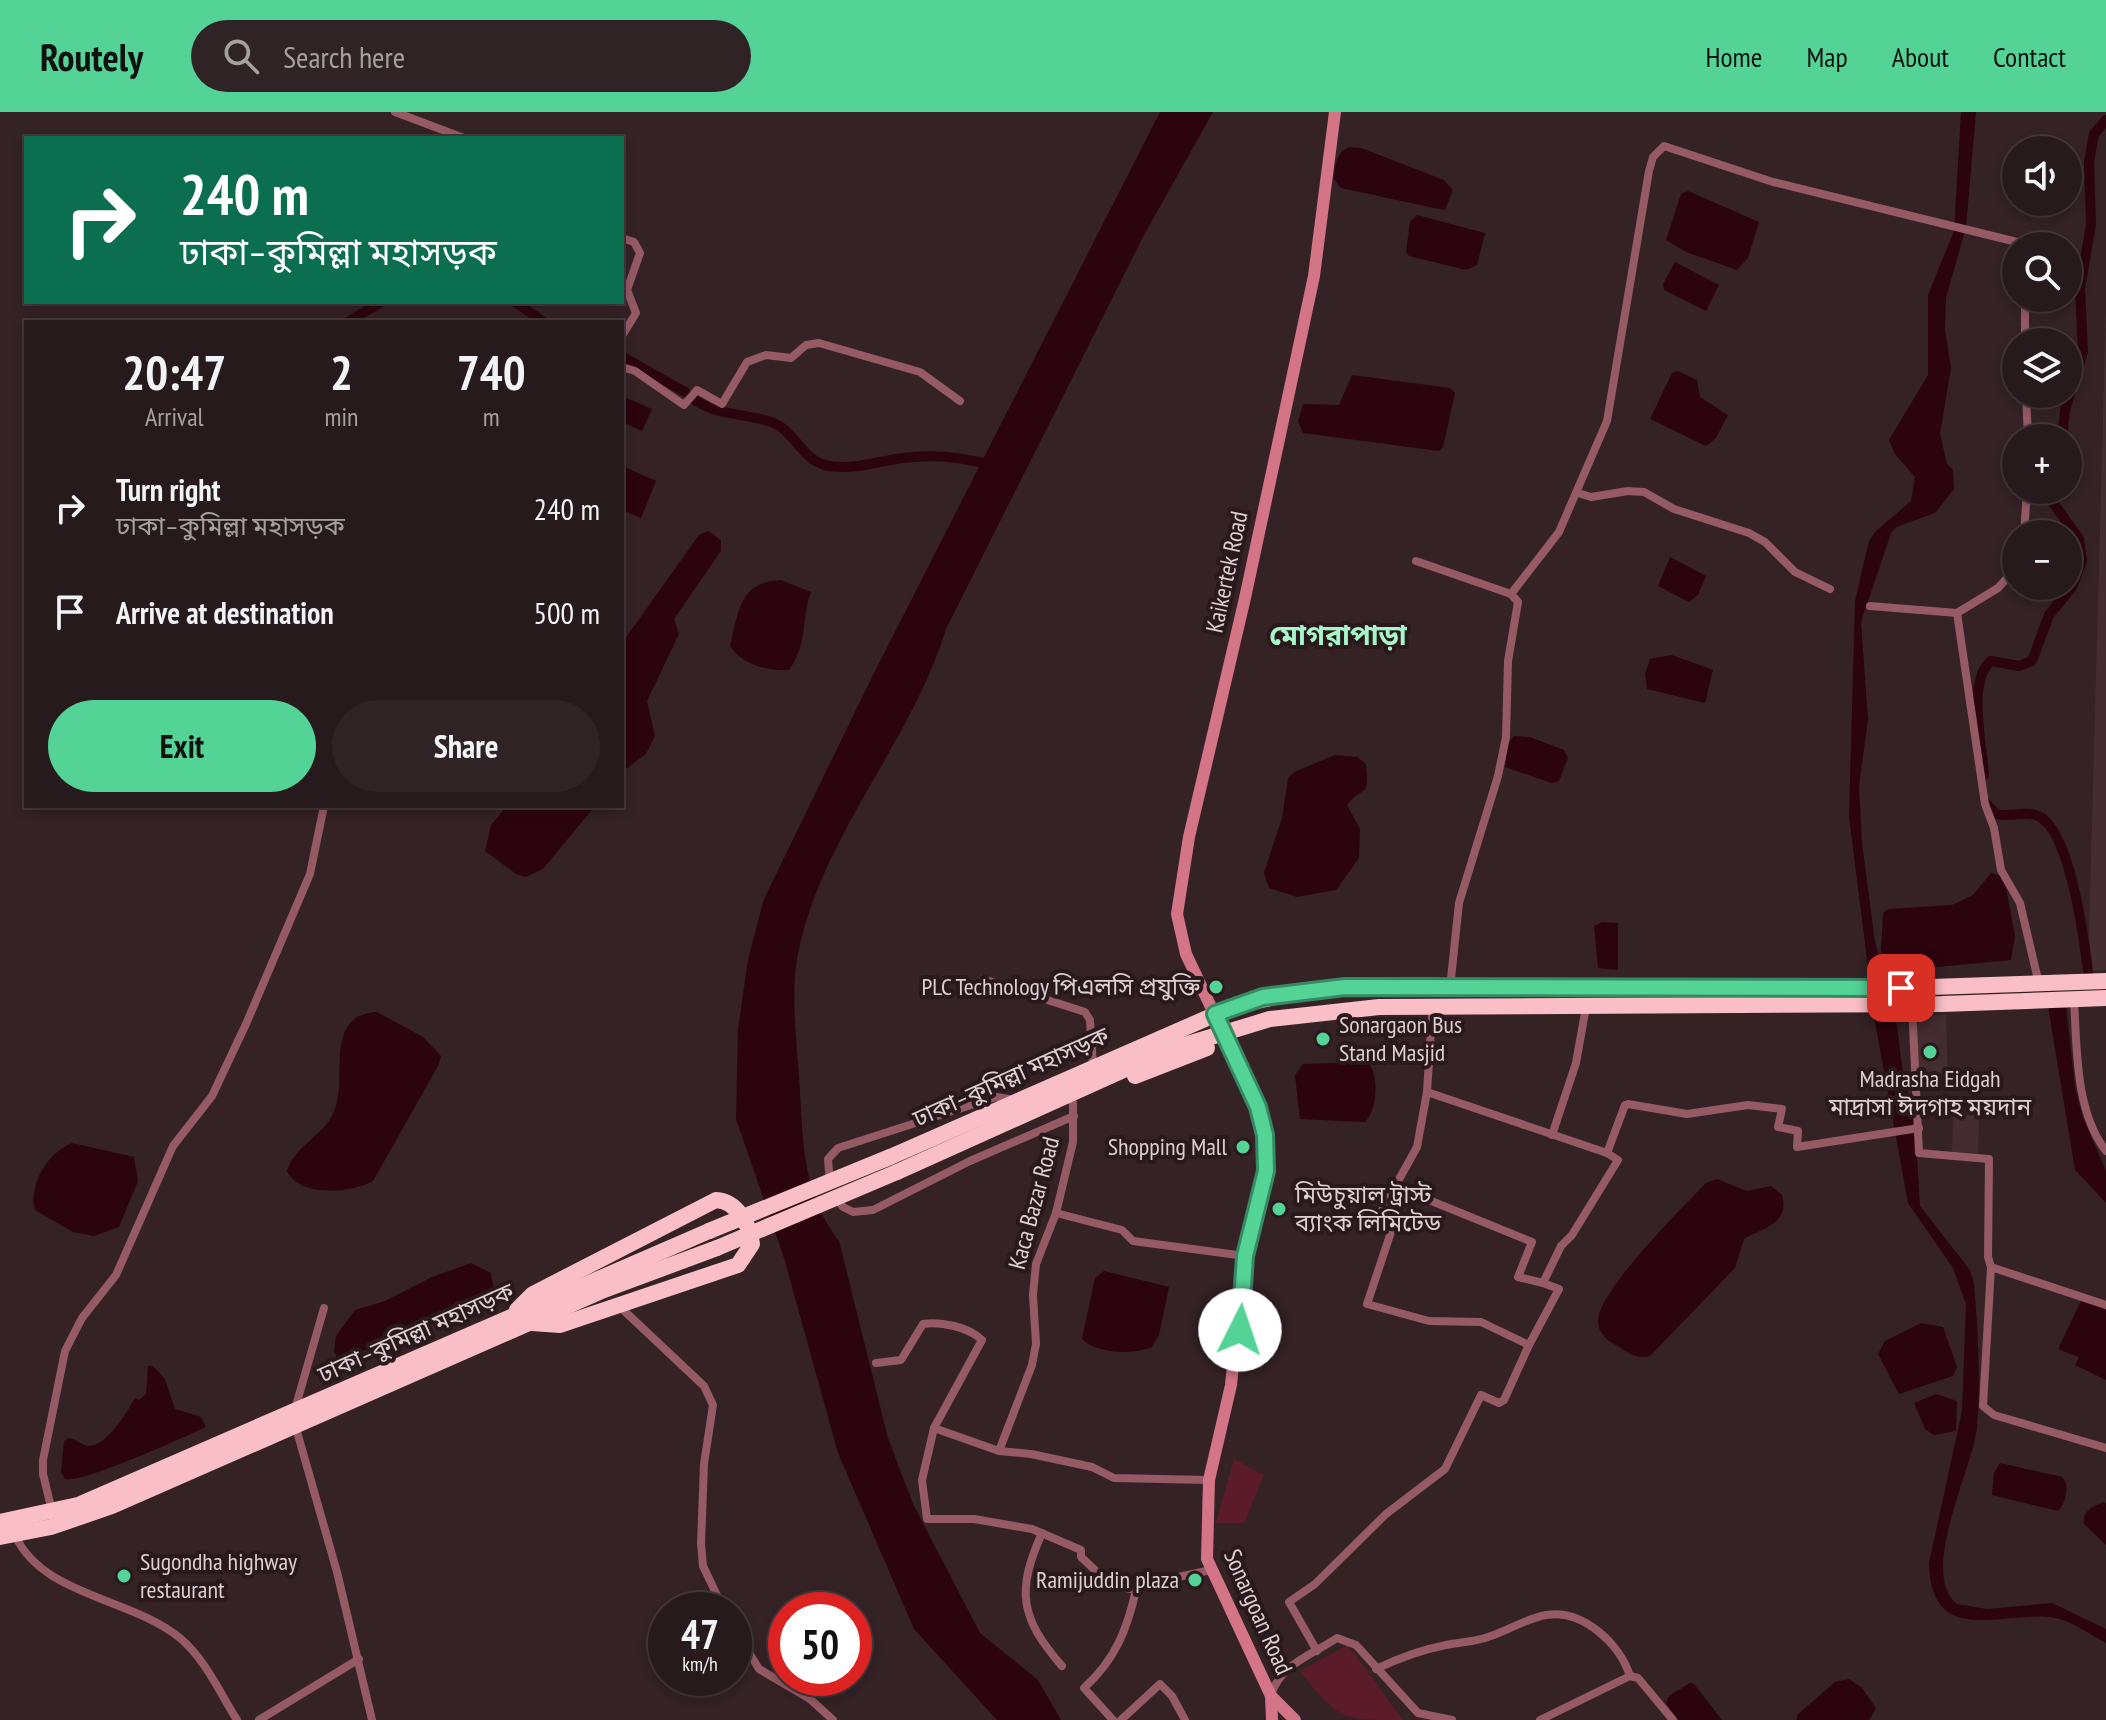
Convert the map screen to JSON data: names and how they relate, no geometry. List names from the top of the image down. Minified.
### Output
{"streets":{"highway":["ঢাকা–কুমিল্লা মহাসড়ক"],"main road":["Kaikertek Road","Sonargoan Road"],"street":["Kaca Bazar Road"]},"crossings":[["Kaikertek Road","ঢাকা–কুমিল্লা মহাসড়ক"],["Kaikertek Road","Sonargoan Road"],["ঢাকা–কুমিল্লা মহাসড়ক","Sonargoan Road"]],"districts":["মোগরাপাড়া"],"places":["PLC Technology পিএলসি প্রযুক্তি","Sonargaon Bus Stand Masjid","Madrasha Eidgah মাদ্রাসা ঈদগাহ ময়দান","Shopping Mall","মিউচুয়াল ট্রাস্ট ব্যাংক লিমিটেড","Sugondha highway restaurant","Ramijuddin plaza"],"page":{"header":"Routely","search":"Search here","nav":["Home","Map","About","Contact"],"map_buttons":["+","−"],"turn":["240 m","ঢাকা–কুমিল্লা মহাসড়ক"],"eta":["20:47","Arrival","2","min","740","m"],"list":[{"name":"Turn right","note":"ঢাকা–কুমিল্লা মহাসড়ক","value":"240 m"},{"name":"Arrive at destination","value":"500 m"}],"buttons":["Exit","Share"],"speed":"47 km/h","limit":"50"}}
